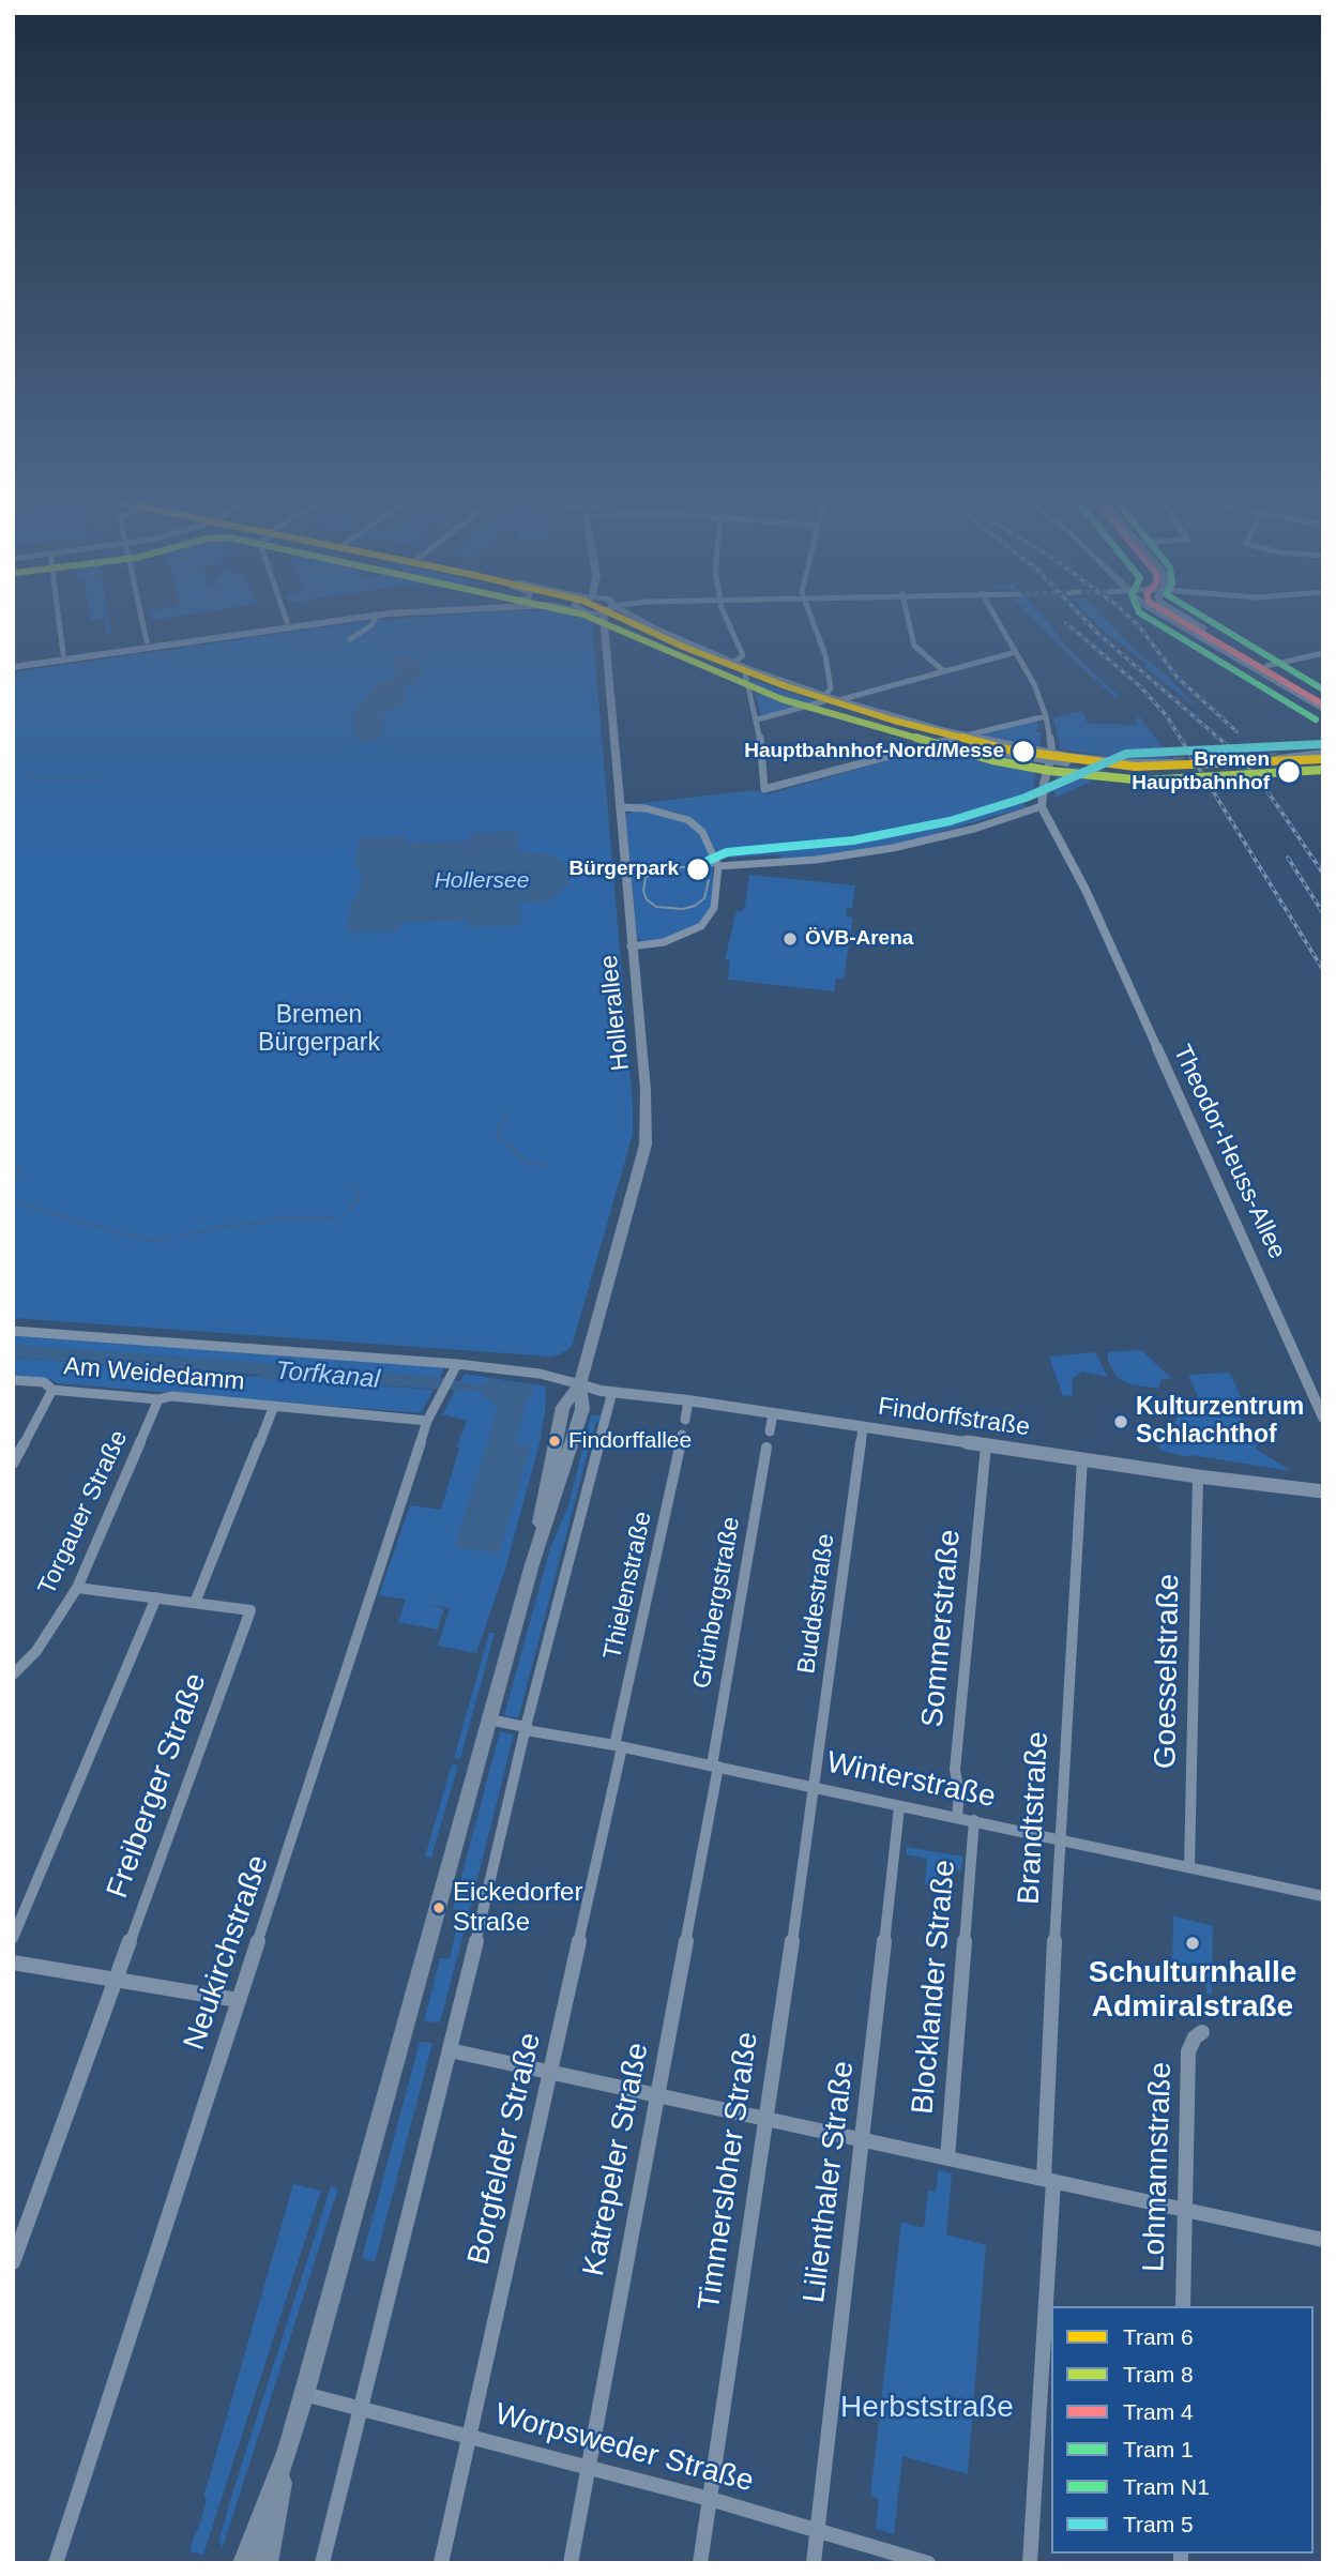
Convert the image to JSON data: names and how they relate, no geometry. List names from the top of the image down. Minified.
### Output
{"streets":{"main road":["Hollerallee"],"street":["Theodor-Heuss-Allee","Am Weidedamm","Findorffstraße","Torgauer Straße","Thielenstraße","Grünbergstraße","Buddestraße","Sommerstraße","Goesselstraße","Winterstraße","Freiberger Straße","Brandtstraße","Neukirchstraße","Blocklander Straße","Borgfelder Straße","Katrepeler Straße","Lohmannstraße","Timmersloher Straße","Lilienthaler Straße","Worpsweder Straße"]},"crossings":[["Hollerallee","Findorffstraße"],["Am Weidedamm","Torgauer Straße"],["Am Weidedamm","Neukirchstraße"],["Findorffstraße","Buddestraße"],["Findorffstraße","Sommerstraße"],["Findorffstraße","Goesselstraße"],["Findorffstraße","Brandtstraße"],["Thielenstraße","Winterstraße"],["Thielenstraße","Borgfelder Straße"],["Grünbergstraße","Winterstraße"],["Grünbergstraße","Katrepeler Straße"],["Buddestraße","Winterstraße"],["Buddestraße","Timmersloher Straße"],["Sommerstraße","Winterstraße"],["Goesselstraße","Winterstraße"],["Winterstraße","Brandtstraße"],["Winterstraße","Blocklander Straße"],["Winterstraße","Borgfelder Straße"],["Winterstraße","Katrepeler Straße"],["Winterstraße","Timmersloher Straße"],["Winterstraße","Lilienthaler Straße"],["Borgfelder Straße","Worpsweder Straße"],["Katrepeler Straße","Worpsweder Straße"],["Timmersloher Straße","Worpsweder Straße"],["Lilienthaler Straße","Worpsweder Straße"]],"water":["Hollersee","Torfkanal"],"parks":["Bremen Bürgerpark","Herbststraße"],"places":["Hauptbahnhof-Nord/Messe","Bremen Hauptbahnhof","Bürgerpark","ÖVB-Arena","Kulturzentrum Schlachthof","Findorffallee","Eickedorfer Straße","Schulturnhalle Admiralstraße"],"lines":["tram line 6","tram line 8","tram line 4","tram line 1","tram line N1","tram line 5"],"legend":["Tram 6","Tram 8","Tram 4","Tram 1","Tram N1","Tram 5"]}
